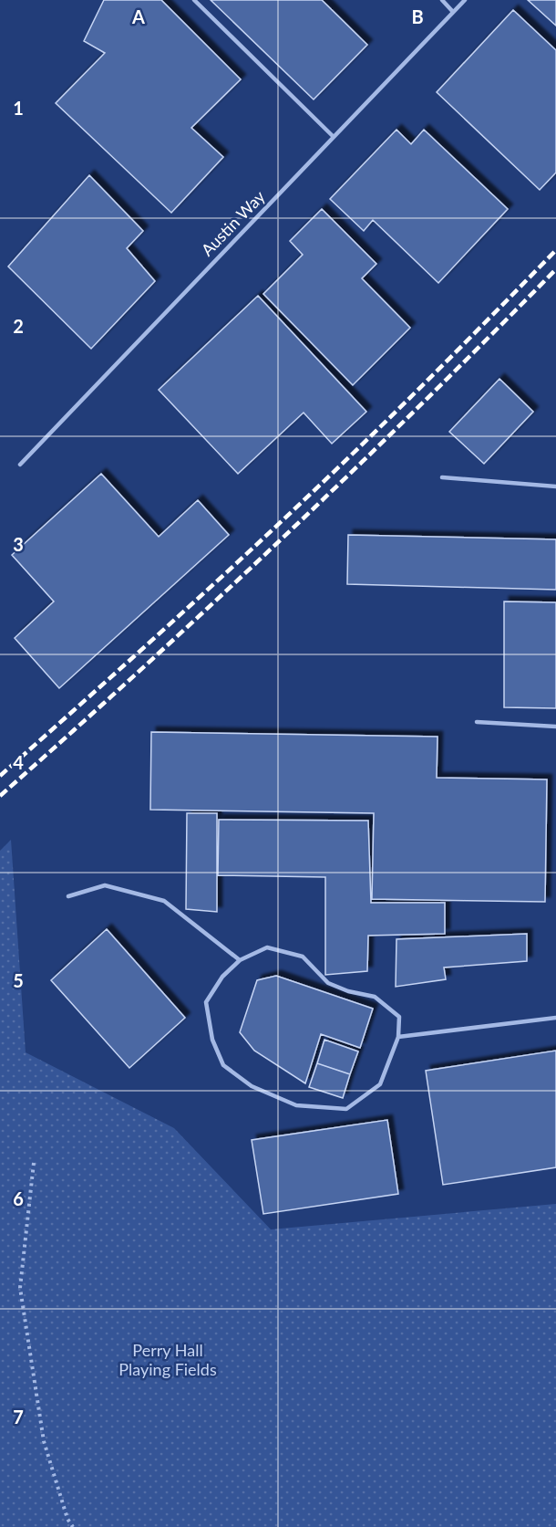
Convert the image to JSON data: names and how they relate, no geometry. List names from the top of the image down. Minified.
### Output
{"streets":{"lane":["Austin Way"]},"parks":["Perry Hall Playing Fields"],"grid":{"columns":["A","B"],"rows":["1","2","3","4","5","6","7"]}}
